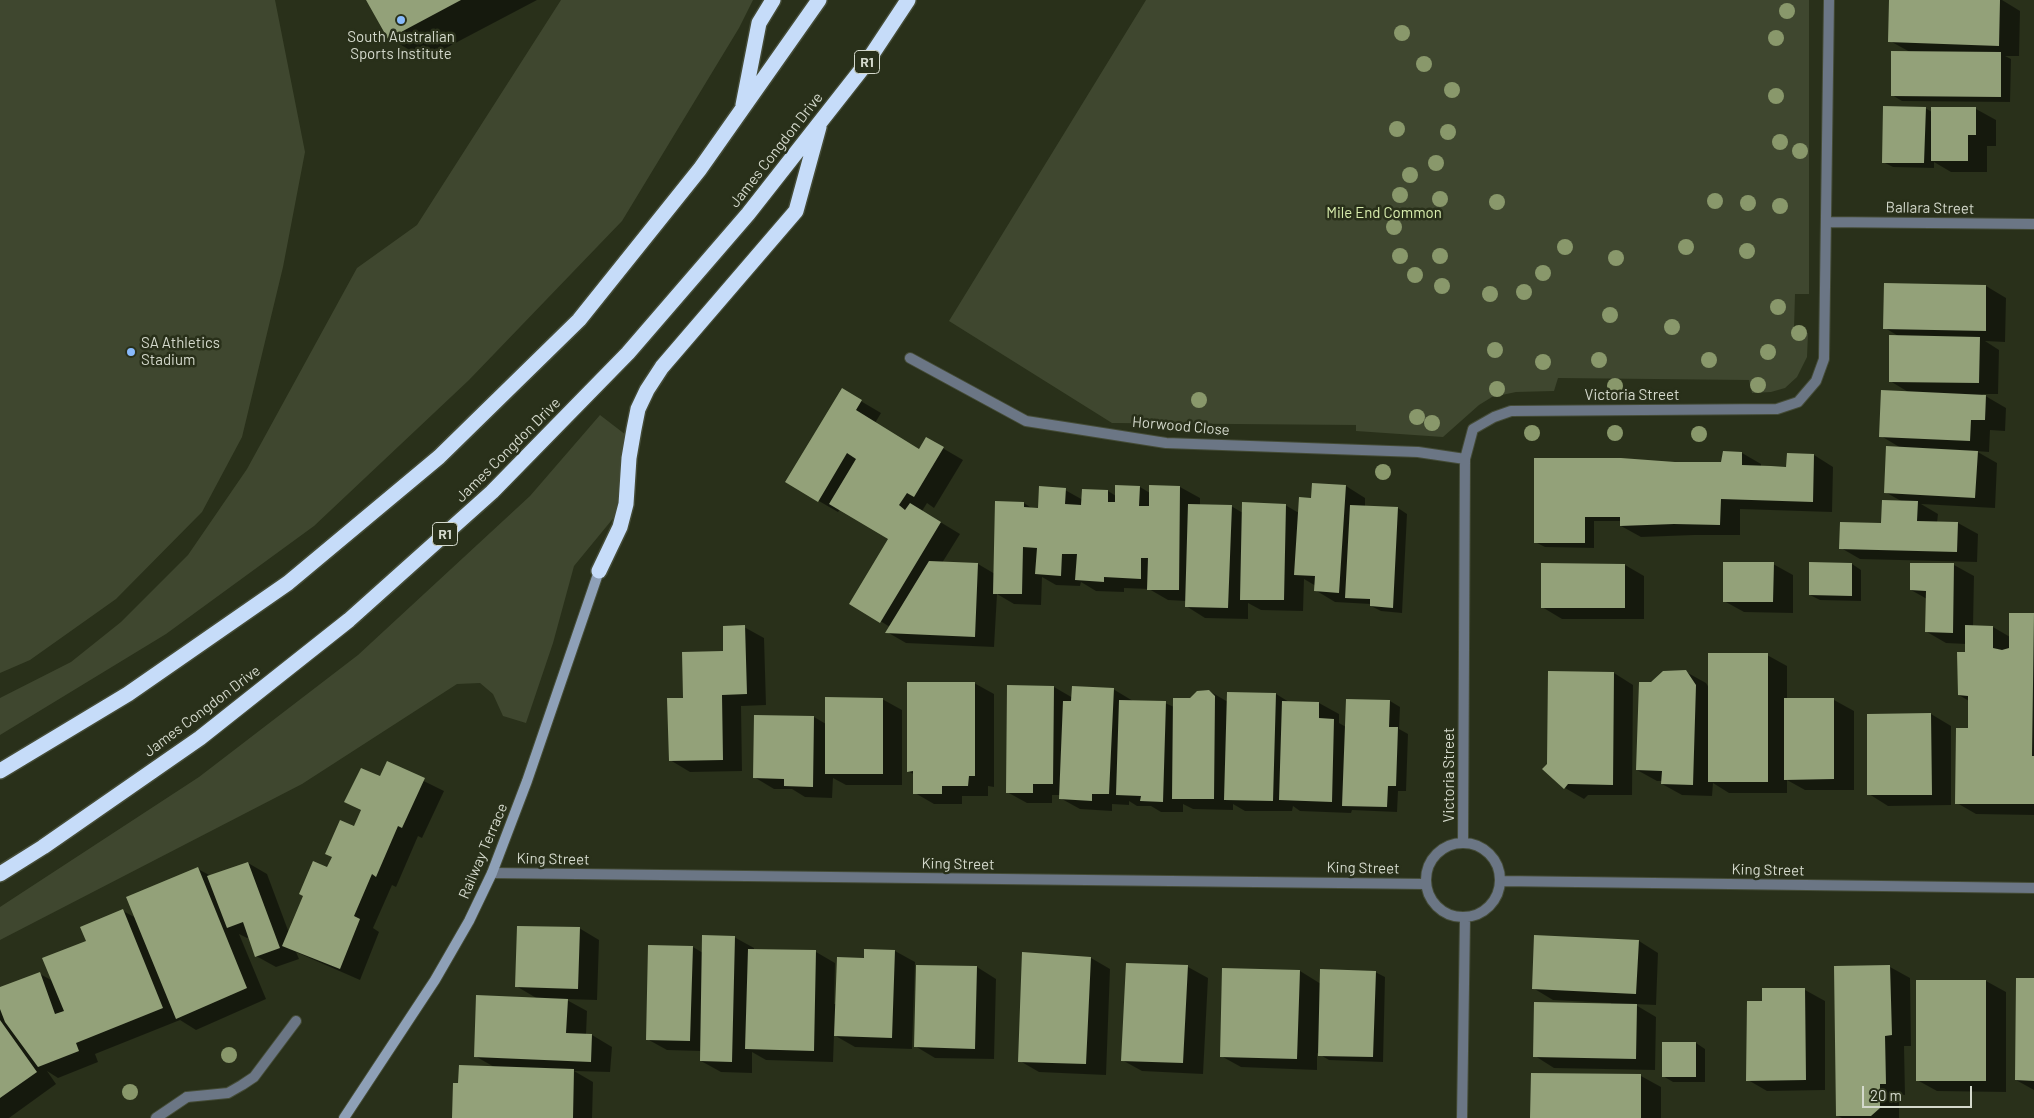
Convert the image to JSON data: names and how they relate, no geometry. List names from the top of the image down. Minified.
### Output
{"streets":{"highway":["R1","James Congdon Drive"],"street":["Ballara Street","Victoria Street","Horwood Close","Railway Terrace","King Street"]},"crossings":[["Ballara Street","Victoria Street"],["Victoria Street","Horwood Close"],["Victoria Street","King Street"],["Railway Terrace","King Street"]],"parks":["Mile End Common"],"places":["South Australian Sports Institute","SA Athletics Stadium"],"scale_bar":"20 m"}
